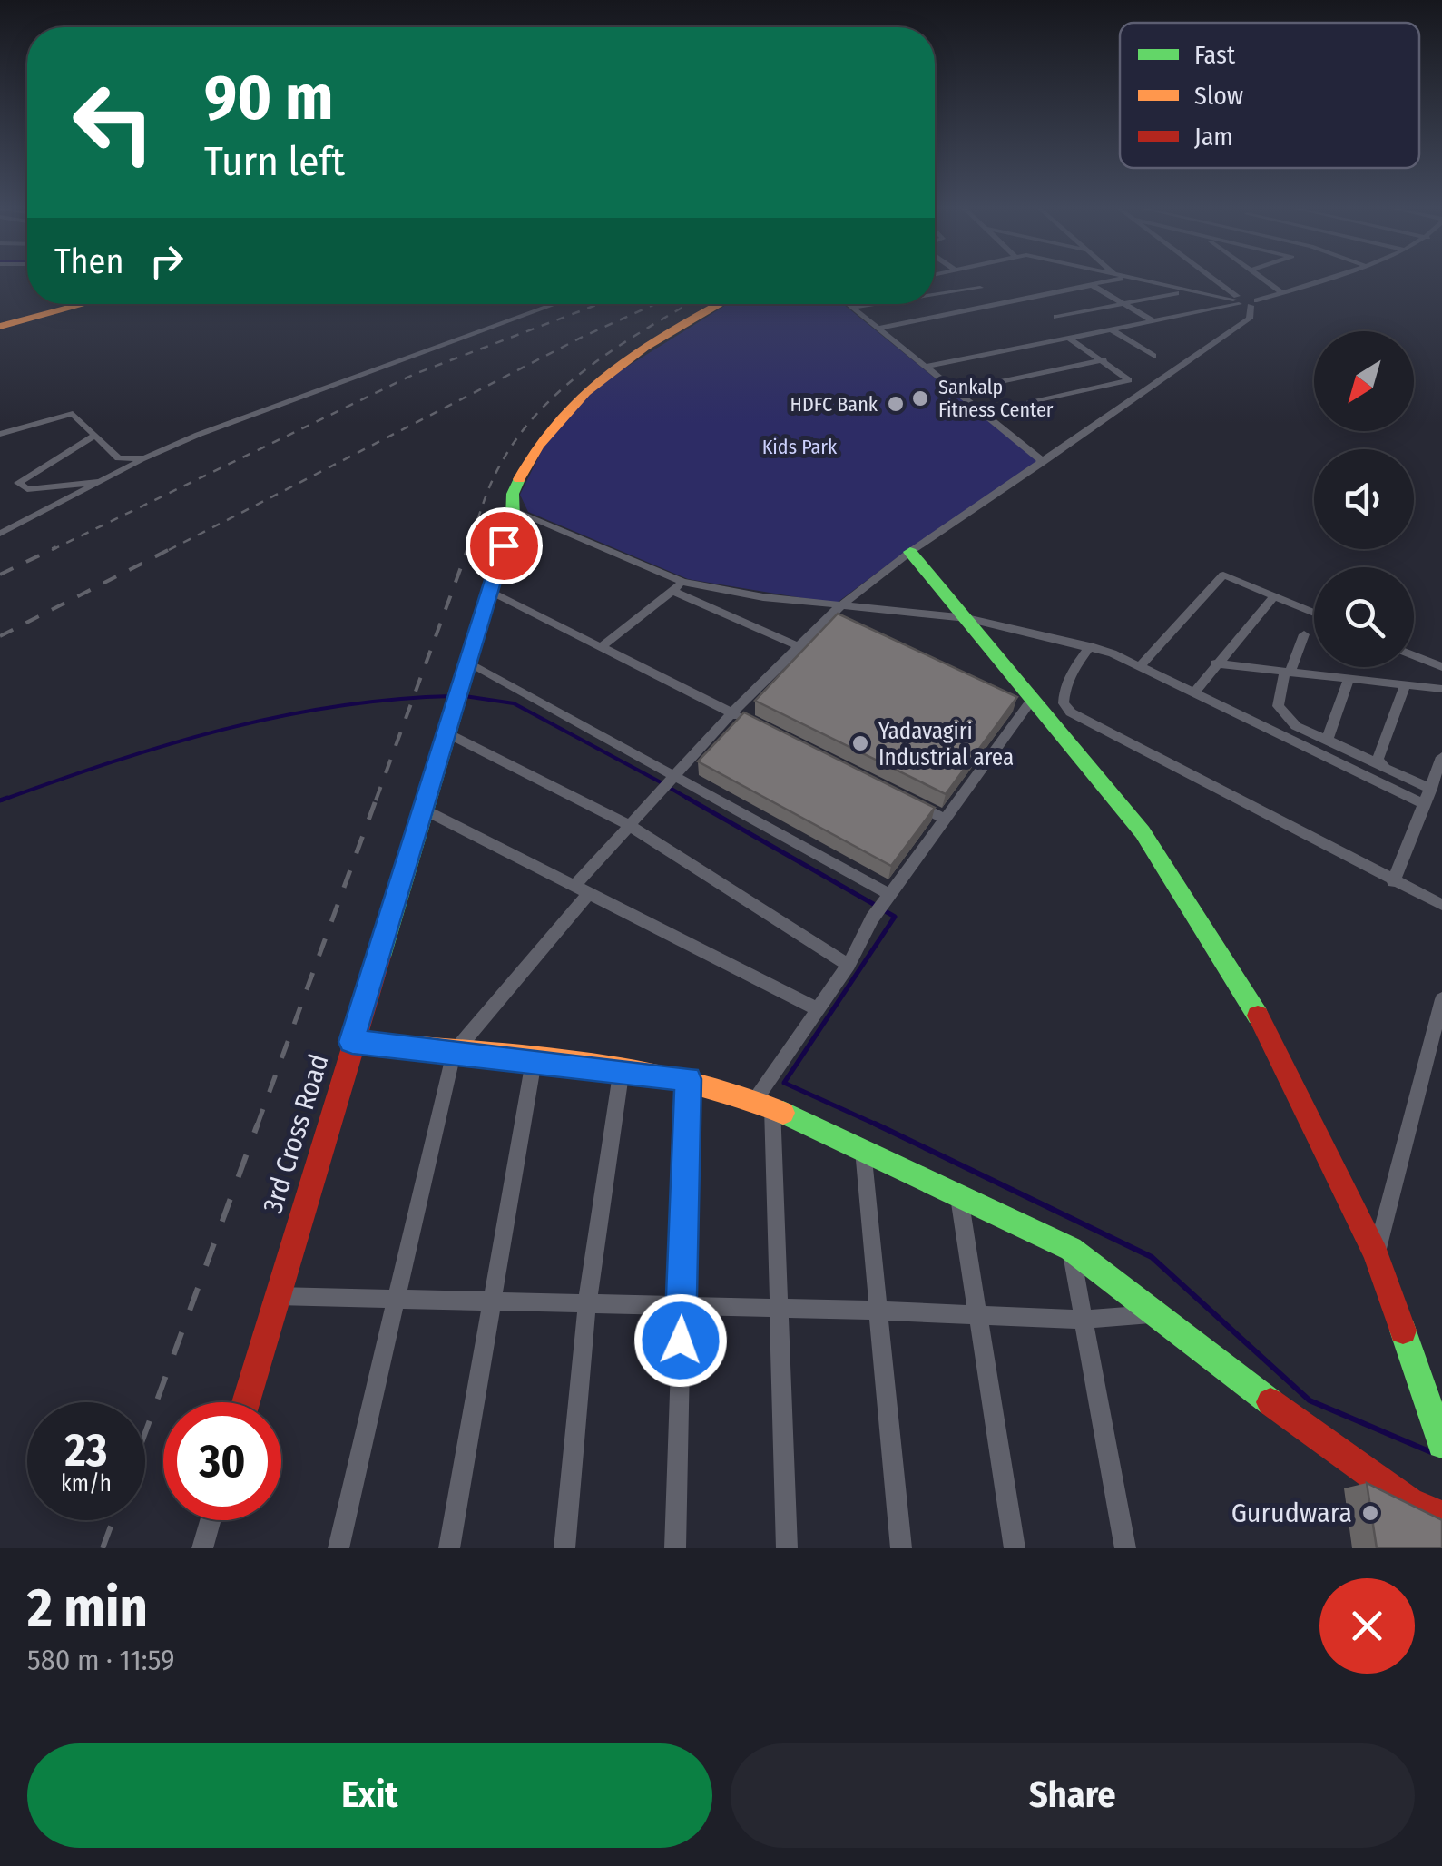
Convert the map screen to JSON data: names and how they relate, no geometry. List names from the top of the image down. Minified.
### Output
{"streets":{"street":["3rd Cross Road"]},"parks":["Kids Park"],"places":["Sankalp Fitness Center","HDFC Bank","Yadavagiri Industrial area","Gurudwara"],"legend":["Fast","Slow","Jam"],"north":"bottom left","page":{"turn":["90 m","Turn left"],"then":"Then","speed":"23 km/h","limit":"30","heading":["2 min","580 m · 11:59"],"buttons":["Exit","Share"]}}
